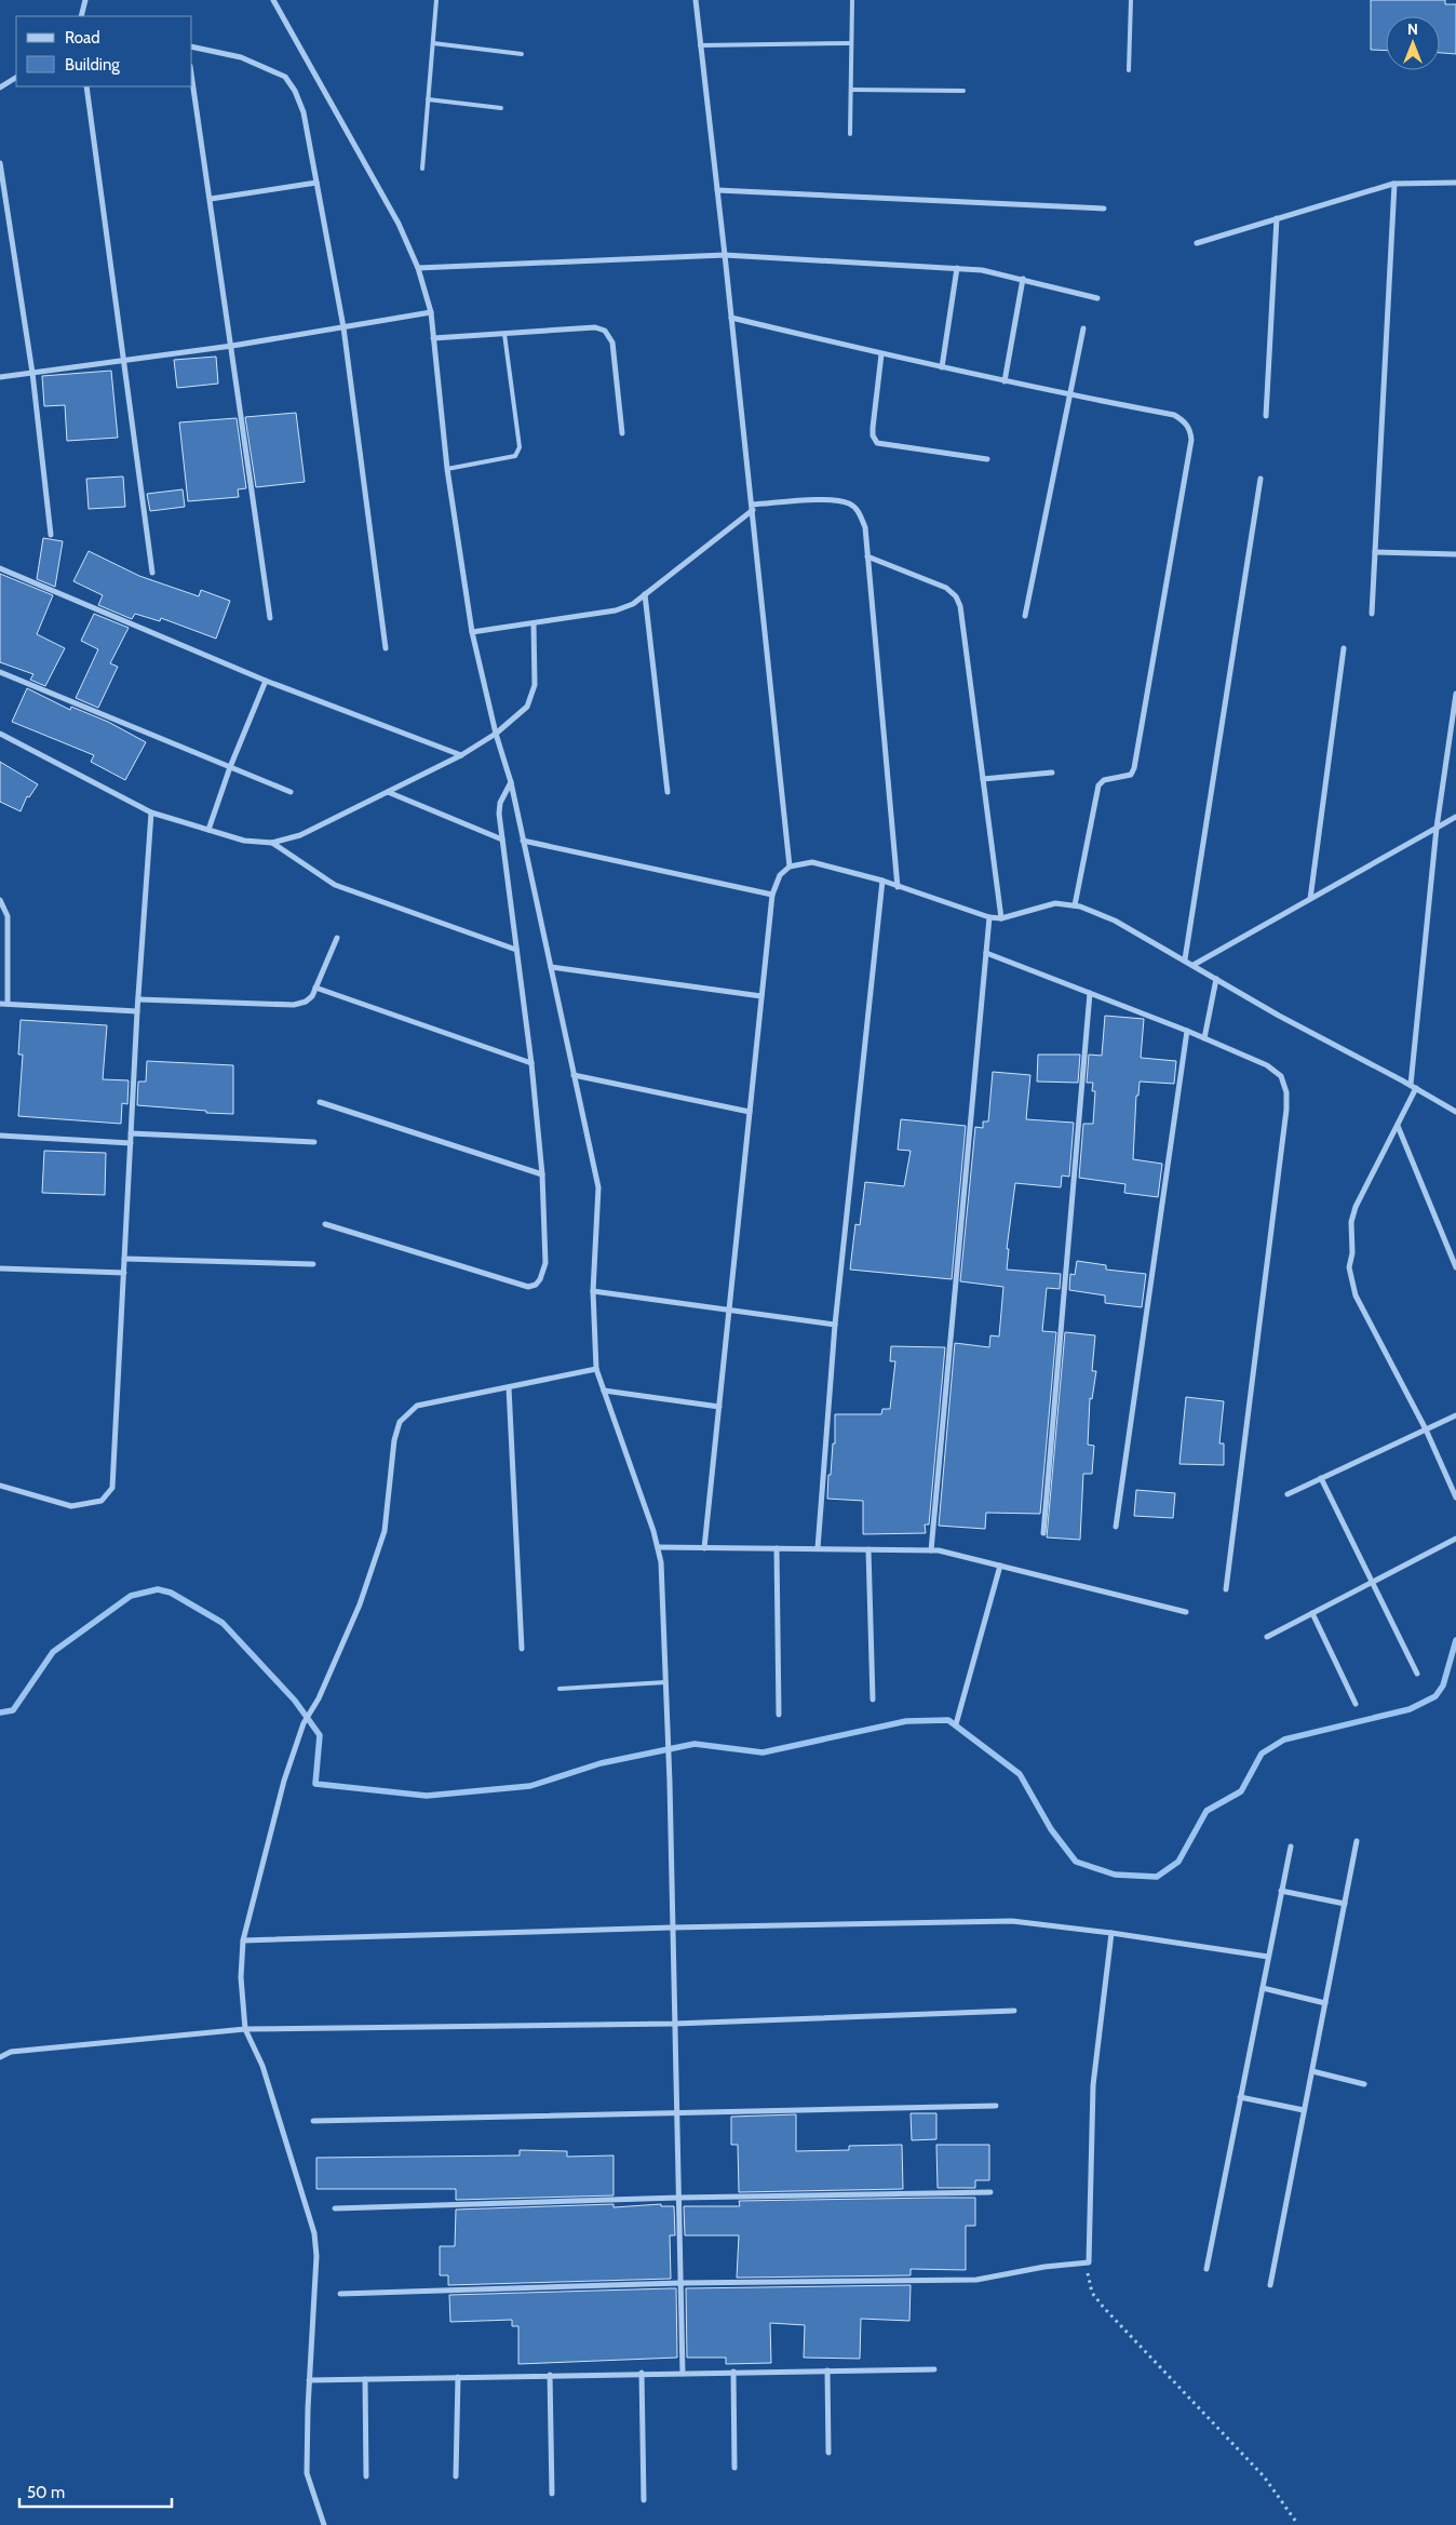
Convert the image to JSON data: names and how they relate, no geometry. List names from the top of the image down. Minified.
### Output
{"legend":["Road","Building"],"scale_bar":"50 m","north":"top"}
